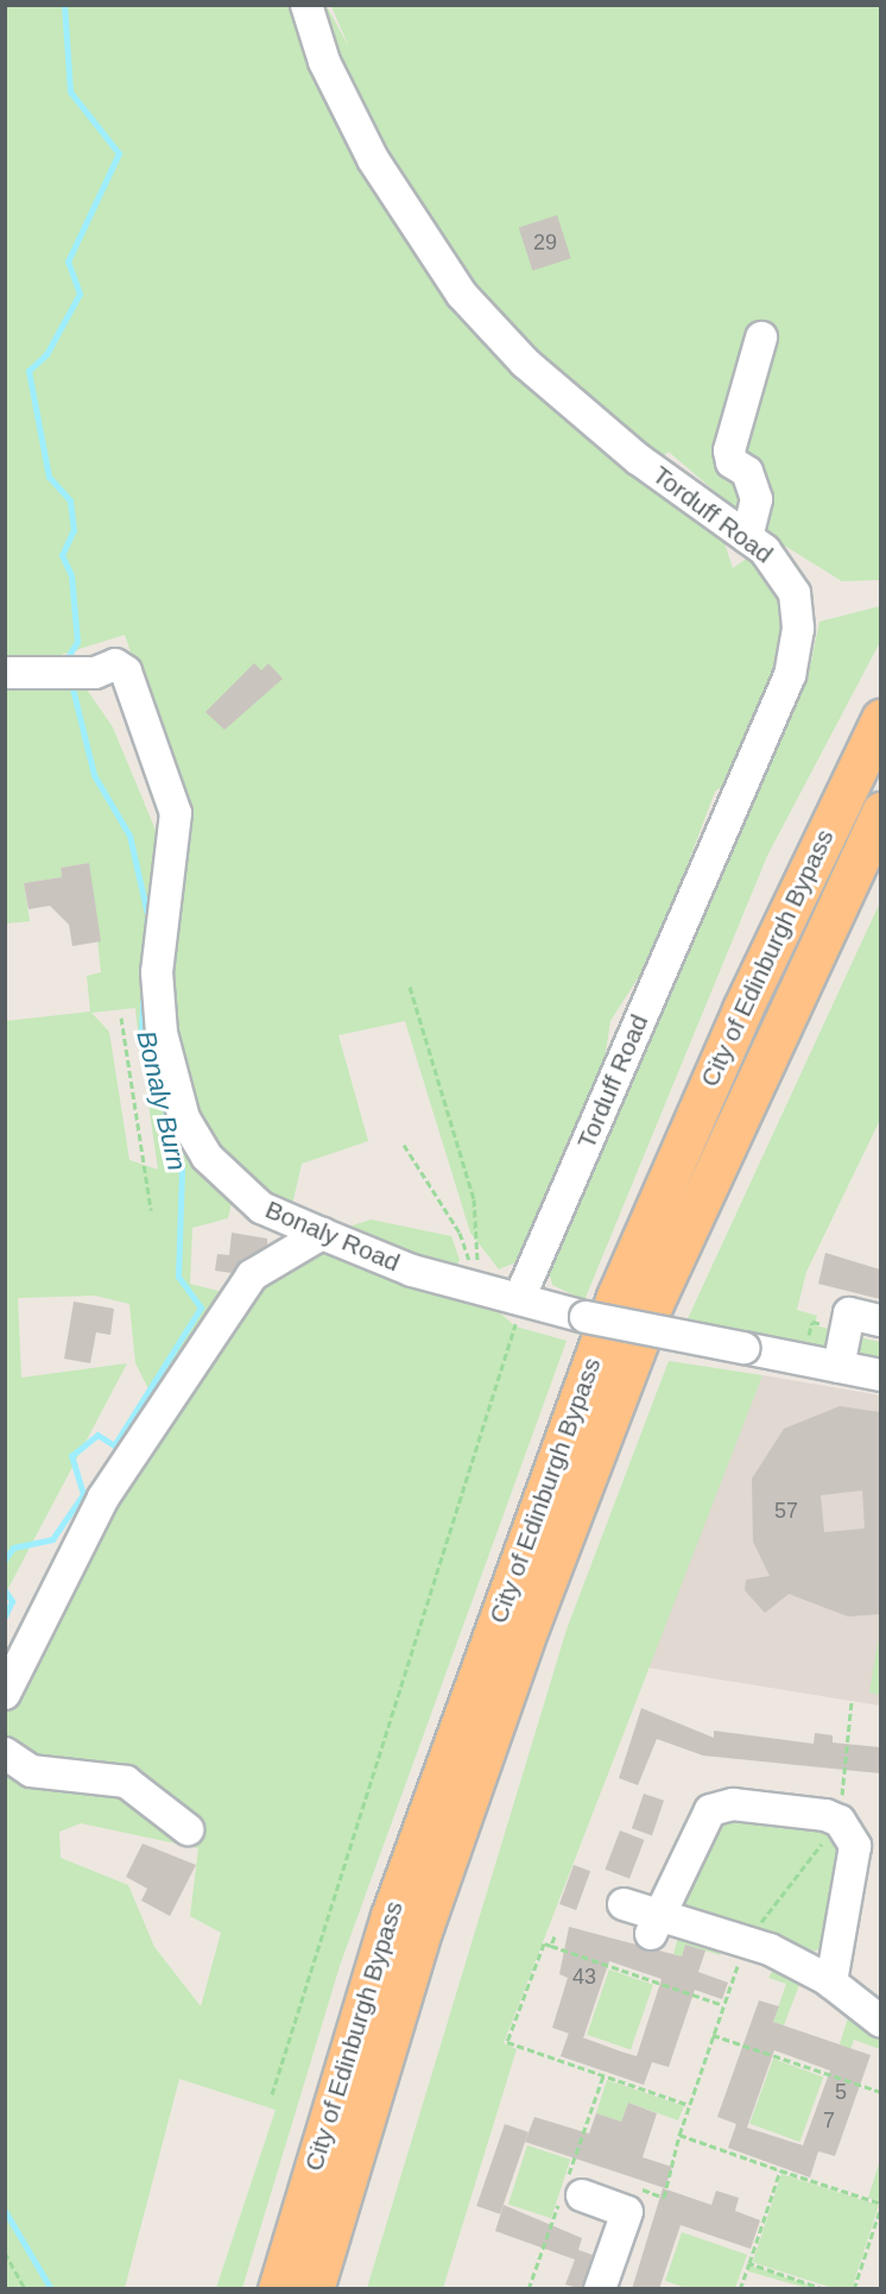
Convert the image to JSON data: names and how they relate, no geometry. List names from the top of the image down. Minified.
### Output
{"streets":{"highway":["City of Edinburgh Bypass"],"street":["Torduff Road","Bonaly Road"]},"crossings":[["Torduff Road","Bonaly Road"]],"water":["Bonaly Burn"],"house_numbers":["29","57","43","5","7"]}
